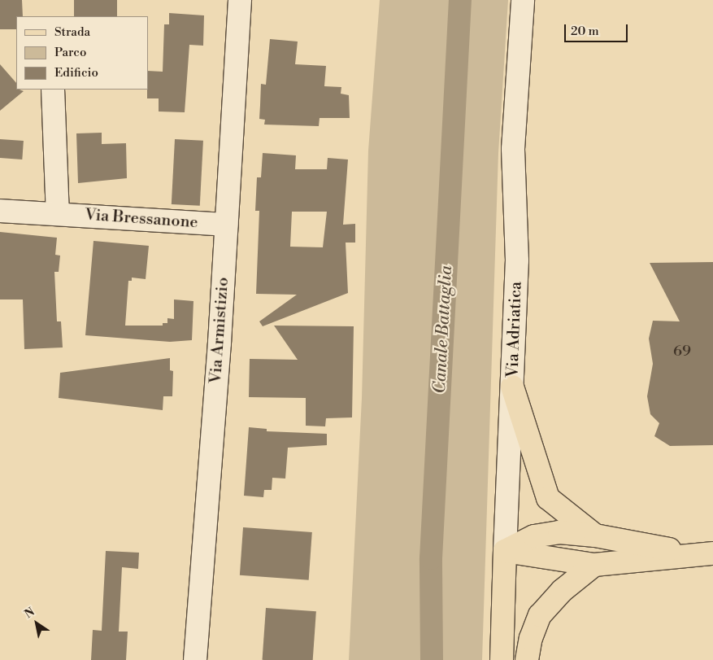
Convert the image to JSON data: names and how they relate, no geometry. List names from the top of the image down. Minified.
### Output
{"streets":{"main road":["Via Adriatica"],"street":["Via Bressanone","Via Armistizio"]},"crossings":[["Via Bressanone","Via Armistizio"]],"water":["Canale Battaglia"],"house_numbers":["69"],"legend":["Strada","Parco","Edificio"],"scale_bar":"20 m","north":"top left"}
